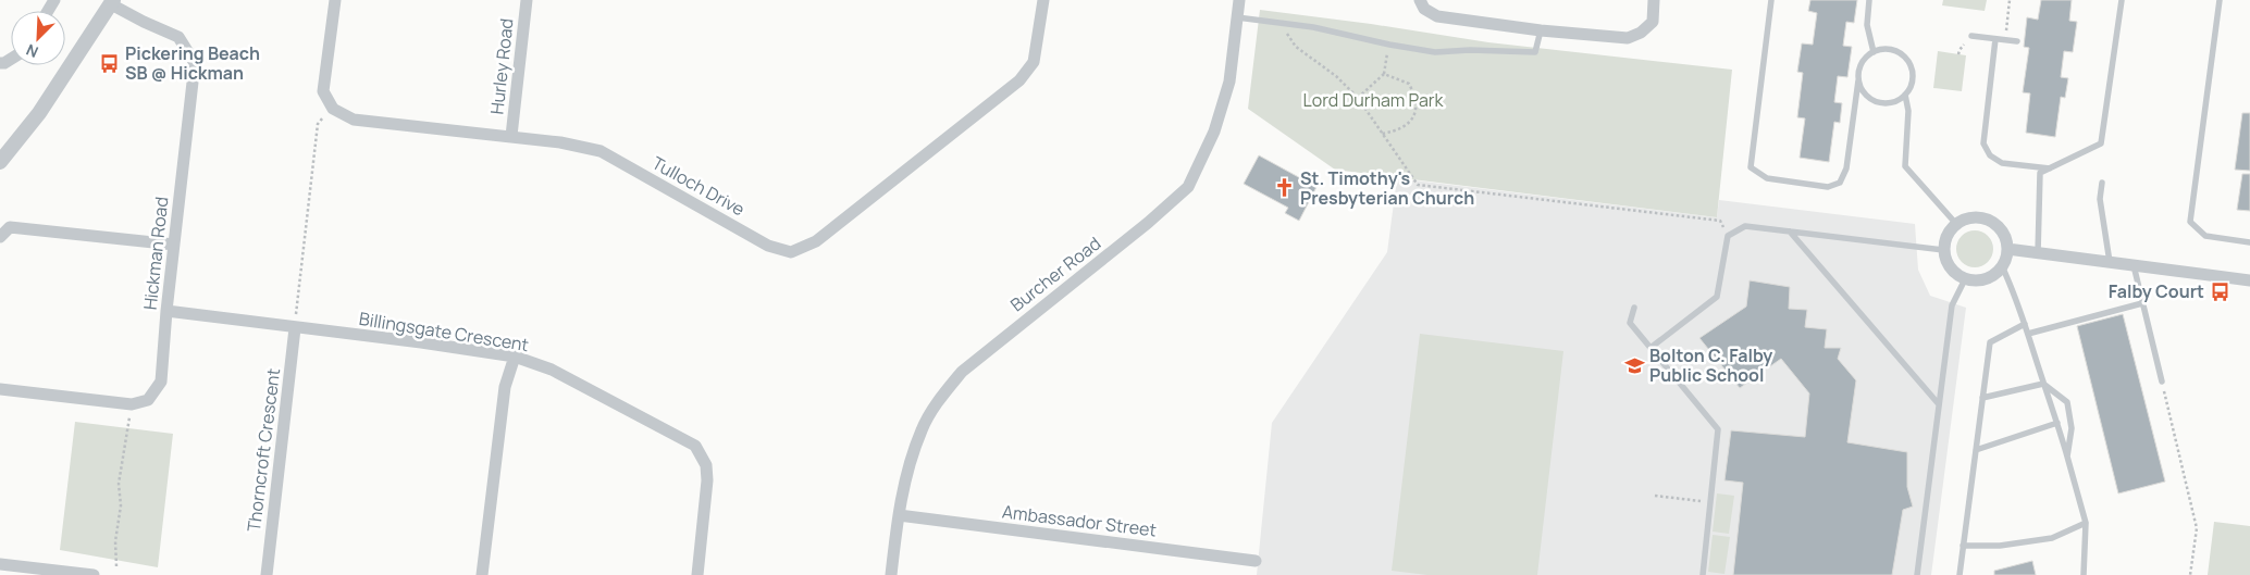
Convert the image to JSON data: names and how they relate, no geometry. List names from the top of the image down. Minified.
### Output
{"streets":{"street":["Hurley Road","Tulloch Drive","Hickman Road","Burcher Road","Billingsgate Crescent","Thorncroft Crescent","Ambassador Street"]},"crossings":[["Hurley Road","Tulloch Drive"],["Hickman Road","Billingsgate Crescent"],["Burcher Road","Ambassador Street"],["Billingsgate Crescent","Thorncroft Crescent"]],"parks":["Lord Durham Park"],"places":{"bus stop":["Pickering Beach SB @ Hickman","Falby Court"],"church":["St. Timothy's Presbyterian Church"],"school or university":["Bolton C. Falby Public School"]},"north":"bottom left"}
